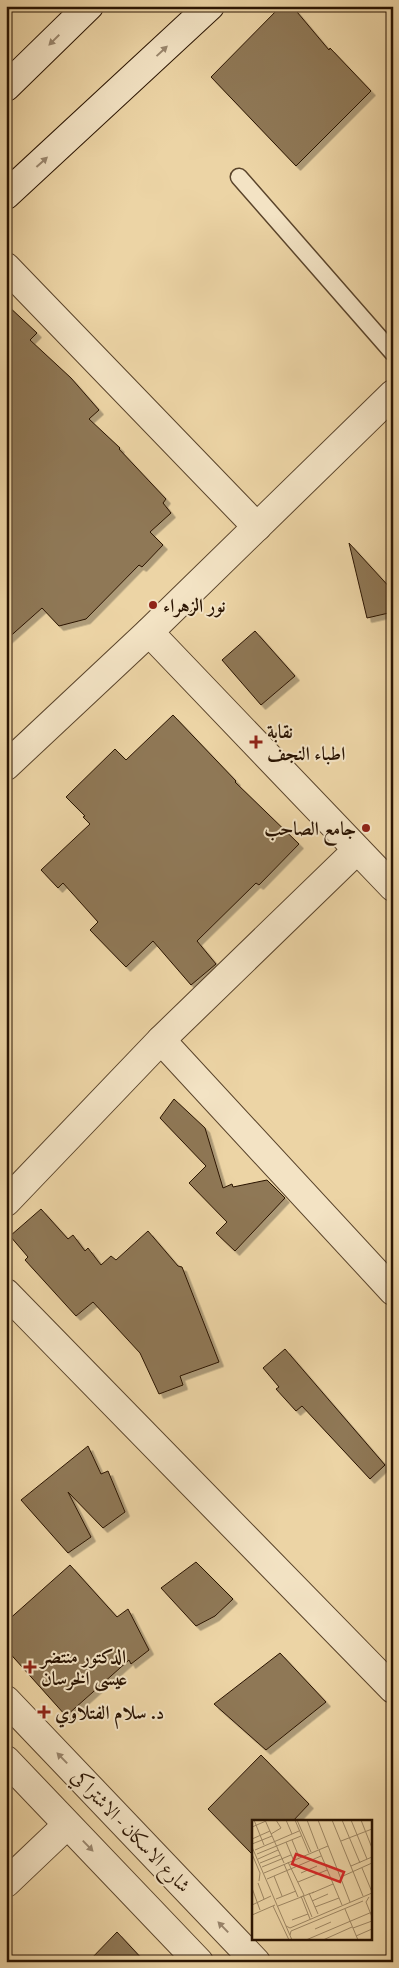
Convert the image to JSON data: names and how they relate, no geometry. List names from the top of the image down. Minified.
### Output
{"streets":{"street":["شارع الاسكان - الاشتراكي"]},"places":{"other":["نور الزهراء","جامع الصاحب"],"health":["نقابة اطباء النجف","الدكتور منتضر عيسى الخرسان","د. سلام الفتلاوي"]}}
